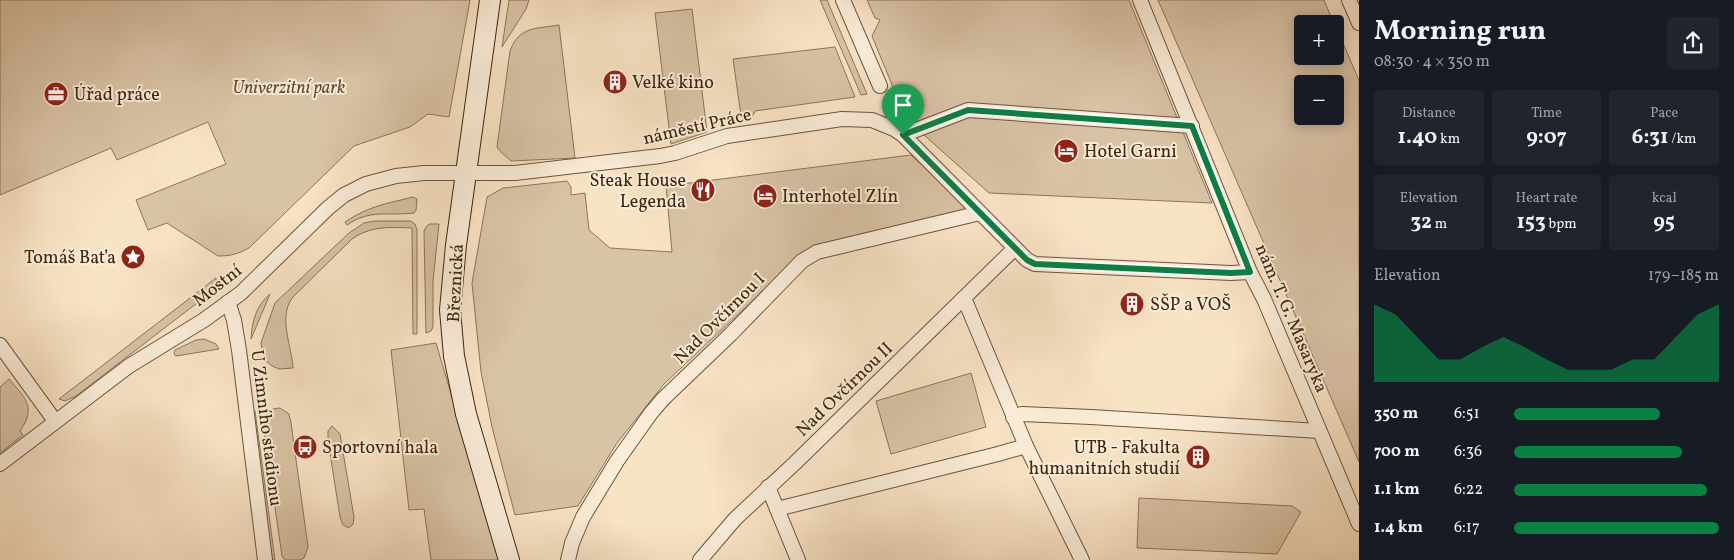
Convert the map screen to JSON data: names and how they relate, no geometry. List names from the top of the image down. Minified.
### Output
{"streets":{"main road":["Březnická"],"street":["náměstí Práce","Mostní","Nad Ovčírnou I","nám. T. G. Masaryka","Nad Ovčírnou II","U Zimního stadionu"]},"crossings":[["náměstí Práce","Březnická"],["náměstí Práce","Mostní"],["náměstí Práce","Nad Ovčírnou I"],["náměstí Práce","nám. T. G. Masaryka"],["náměstí Práce","Nad Ovčírnou II"],["Březnická","Mostní"],["Mostní","U Zimního stadionu"]],"parks":["Univerzitní park"],"places":{"building":["Velké kino","SŠP a VOŠ","UTB - Fakulta humanitních studií"],"office":["Úřad práce"],"hotel":["Hotel Garni","Interhotel Zlín"],"restaurant":["Steak House Legenda"],"place":["Tomáš Baťa"],"bus stop":["Sportovní hala"]},"page":{"heading":["Morning run","08:30 · 4 × 350 m"],"map_buttons":["+","−"],"stats":[["Distance","1.40 km"],["Time","9:07"],["Pace","6:31 /km"],["Elevation","32 m"],["Heart rate","153 bpm"],["kcal","95"]],"chart":["Elevation","179–185 m"],"list":[{"name":"350 m","note":"6:51"},{"name":"700 m","note":"6:36"},{"name":"1.1 km","note":"6:22"},{"name":"1.4 km","note":"6:17"}]}}
